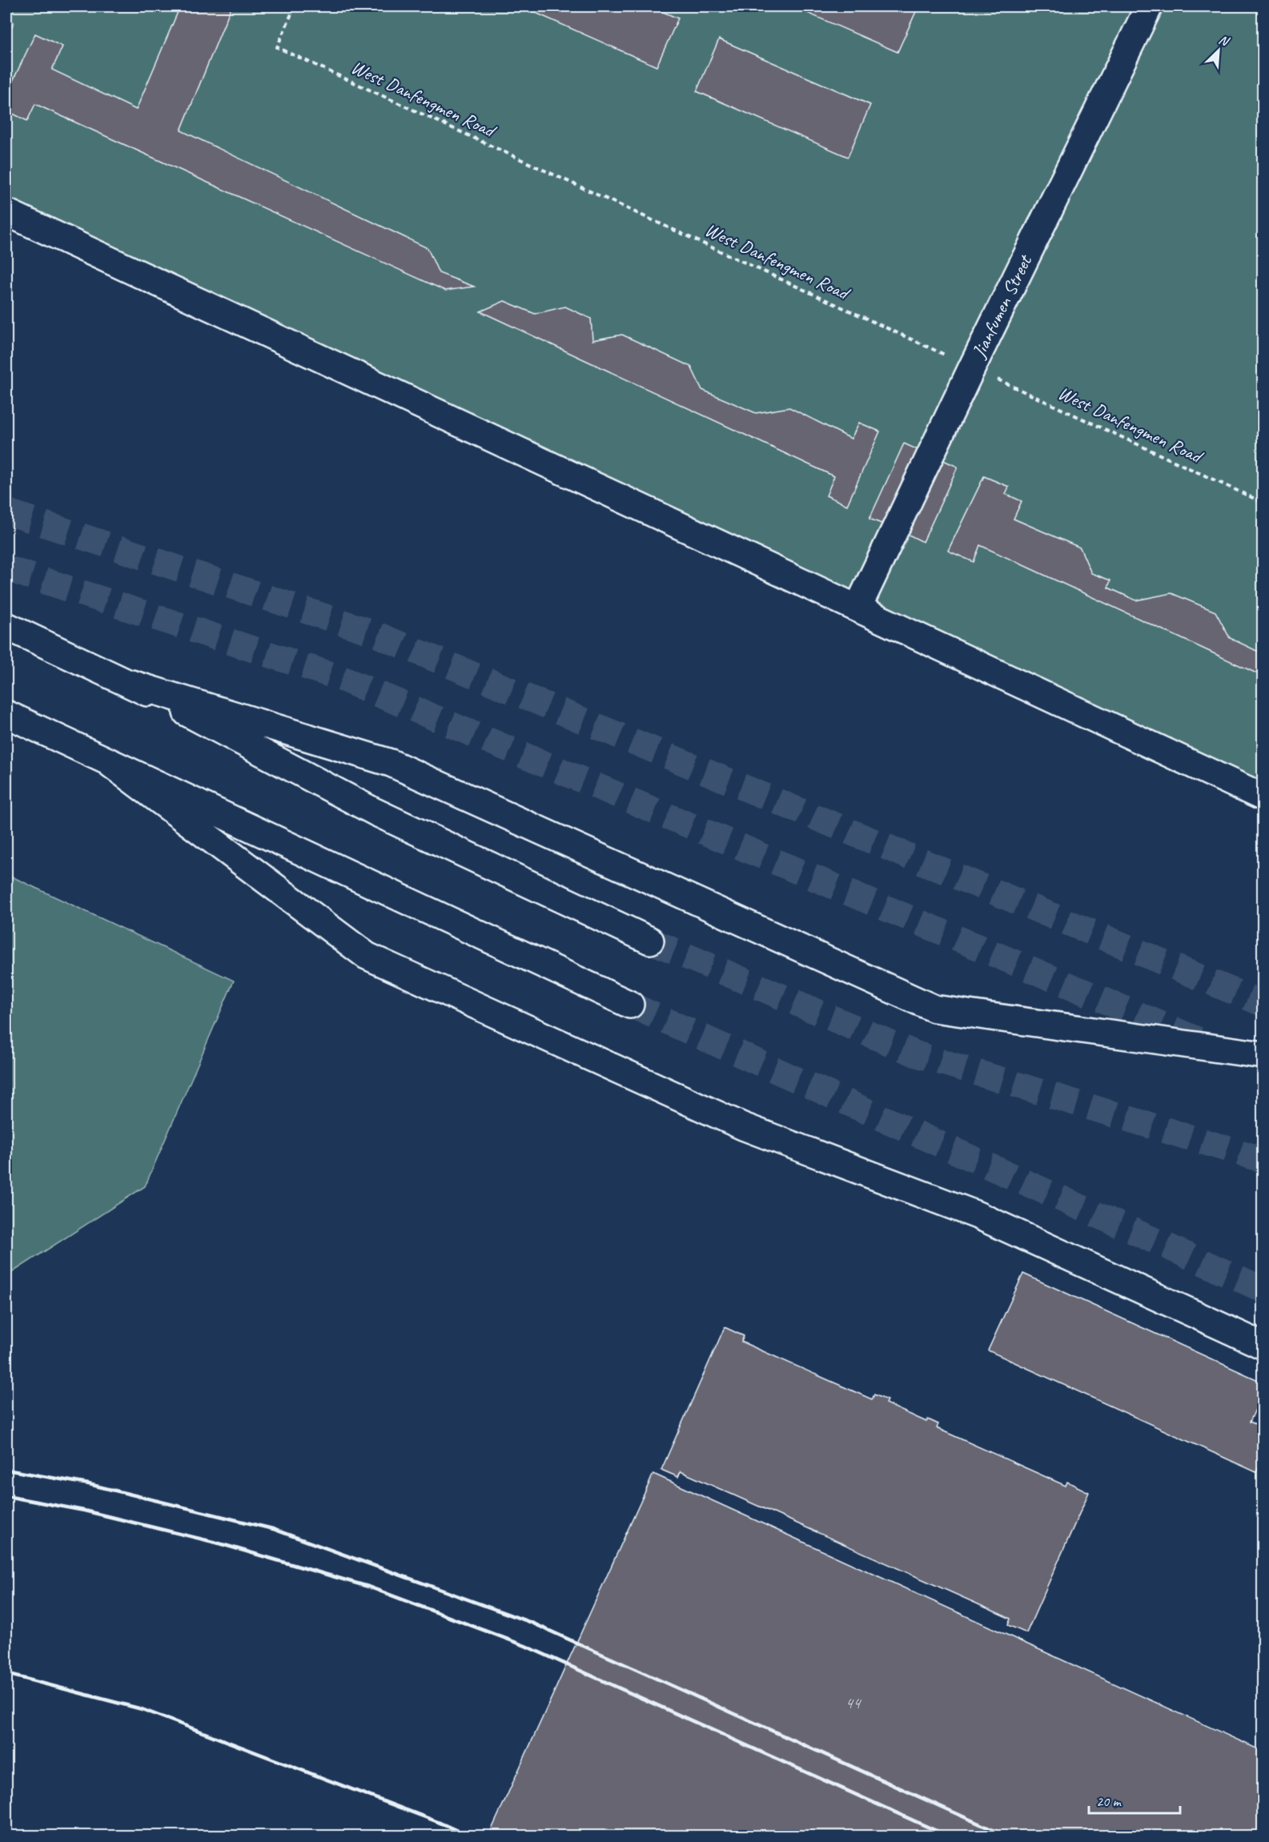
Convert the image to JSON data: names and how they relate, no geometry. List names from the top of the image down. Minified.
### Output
{"streets":{"street":["Jianfumen Street"],"path":["West Danfengmen Road"]},"crossings":[["West Danfengmen Road","Jianfumen Street"]],"house_numbers":["44"],"scale_bar":"20 m","north":"top right"}
